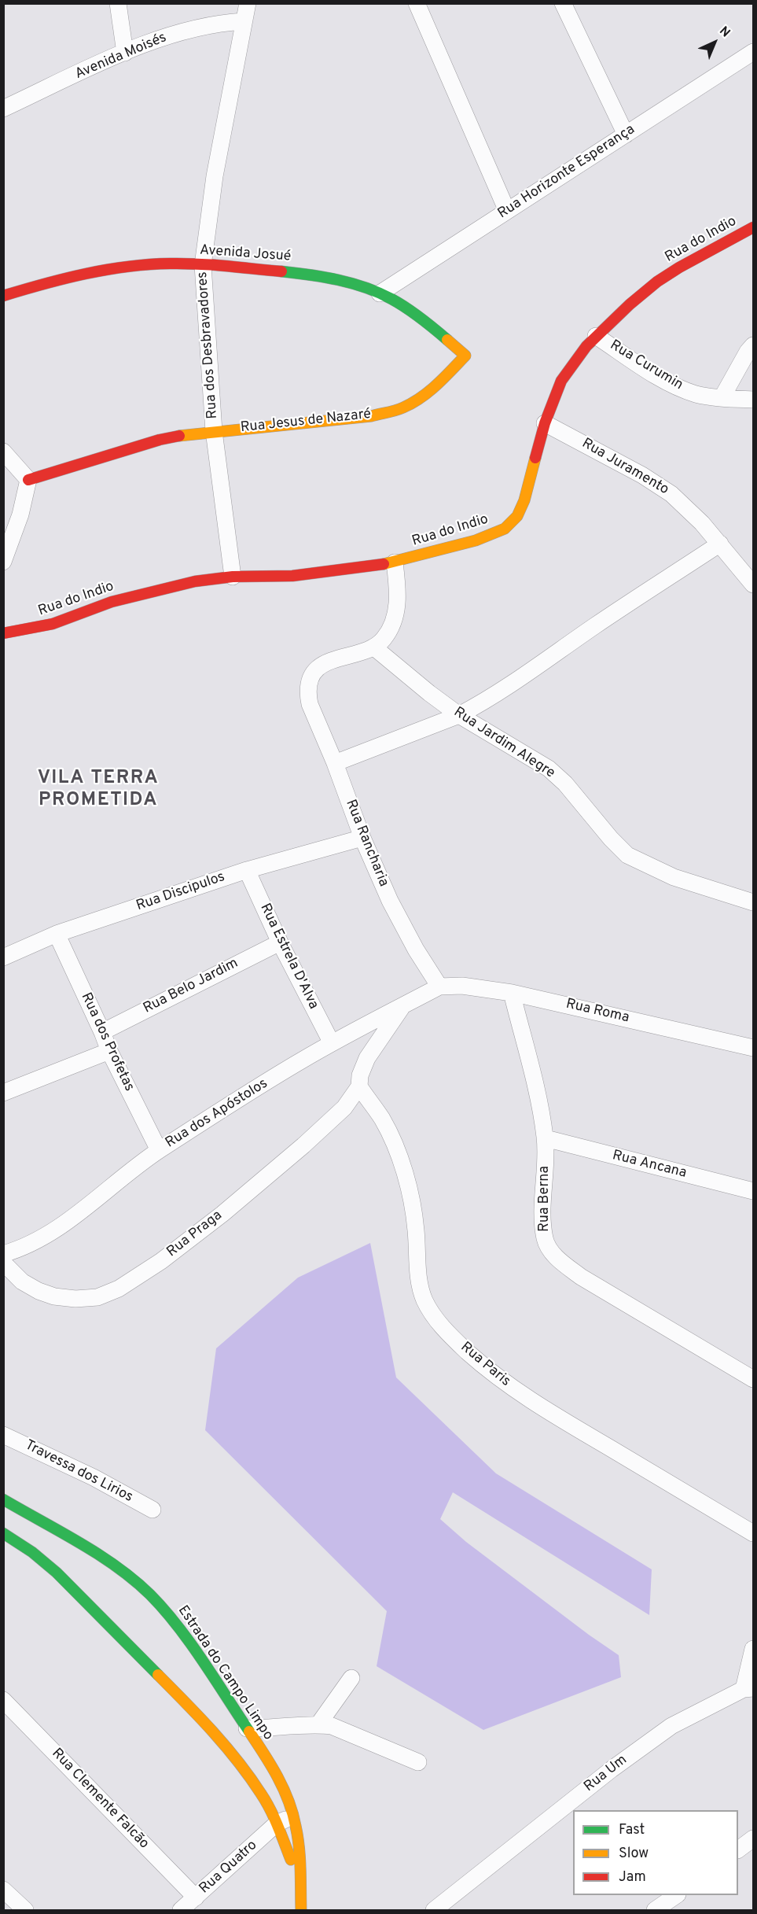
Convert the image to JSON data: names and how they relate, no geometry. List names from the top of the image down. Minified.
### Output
{"streets":{"street":["Avenida Moisés","Rua Horizonte Esperança","Rua do Indio","Avenida Josué","Rua dos Desbravadores","Rua Curumin","Rua Jesus de Nazaré","Rua Juramento","Rua Jardim Alegre","Rua Rancharia","Rua Discipulos","Rua Estrela D'Alva","Rua Belo Jardim","Rua Roma","Rua dos Profetas","Rua dos Apóstolos","Rua Ancana","Rua Berna","Rua Praga","Rua Paris","Travessa dos Lirios","Estrada do Campo Limpo","Rua Um","Rua Clemente Falcão","Rua Quatro"]},"crossings":[["Avenida Moisés","Rua dos Desbravadores"],["Rua Horizonte Esperança","Avenida Josué"],["Rua do Indio","Rua dos Desbravadores"],["Rua do Indio","Rua Curumin"],["Rua do Indio","Rua Juramento"],["Avenida Josué","Rua dos Desbravadores"],["Avenida Josué","Rua Jesus de Nazaré"],["Rua dos Desbravadores","Rua Jesus de Nazaré"],["Rua Jardim Alegre","Rua Rancharia"],["Rua Rancharia","Rua Discipulos"],["Rua Rancharia","Rua Roma"],["Rua Rancharia","Rua dos Apóstolos"],["Rua Discipulos","Rua Estrela D'Alva"],["Rua Discipulos","Rua dos Profetas"],["Rua Estrela D'Alva","Rua Belo Jardim"],["Rua Estrela D'Alva","Rua dos Apóstolos"],["Rua Belo Jardim","Rua dos Profetas"],["Rua Roma","Rua dos Apóstolos"],["Rua Roma","Rua Berna"],["Rua dos Profetas","Rua dos Apóstolos"],["Rua Ancana","Rua Berna"],["Rua Praga","Rua Paris"],["Estrada do Campo Limpo","Rua Quatro"],["Rua Clemente Falcão","Rua Quatro"]],"districts":["VILA TERRA PROMETIDA"],"legend":["Fast","Slow","Jam"],"north":"top right"}
